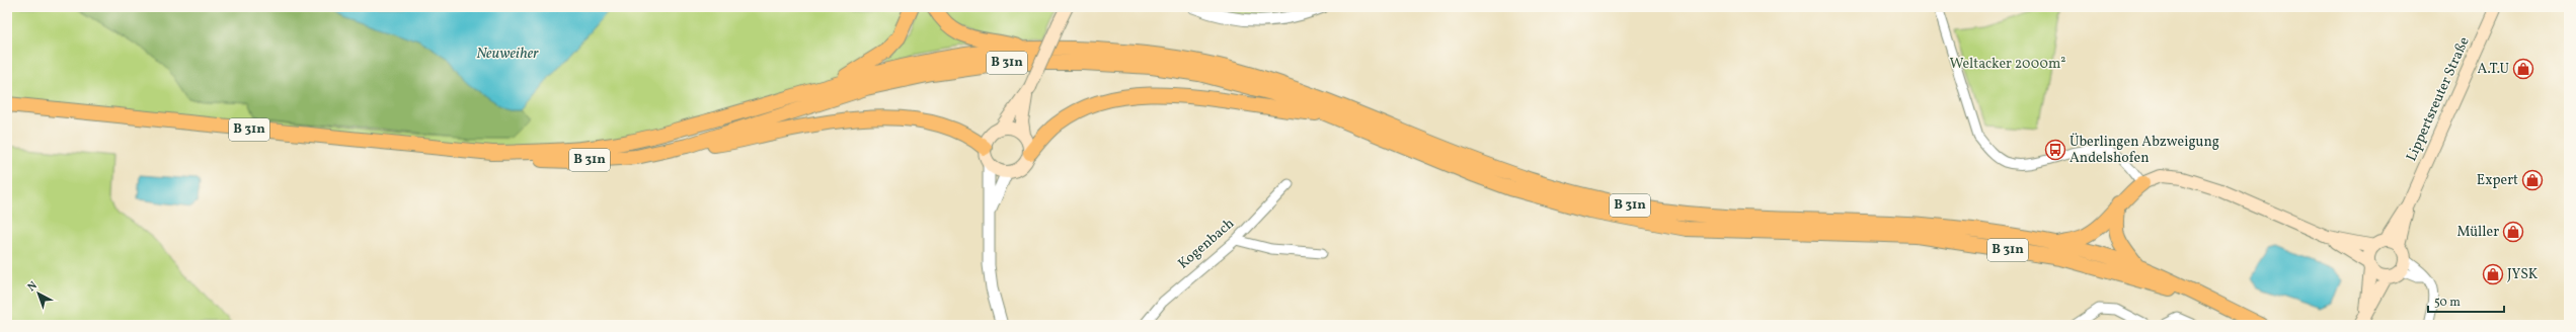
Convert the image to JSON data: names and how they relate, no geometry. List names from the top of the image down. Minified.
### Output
{"streets":{"highway":["B 31n"],"main road":["Lippertsreuter Straße"],"street":["Kogenbach"]},"water":["Neuweiher"],"parks":["Weltacker 2000m²"],"places":{"shop":["A.T.U","Expert","Müller","JYSK"],"bus stop":["Überlingen Abzweigung Andelshofen"]},"scale_bar":"50 m","north":"top left"}
